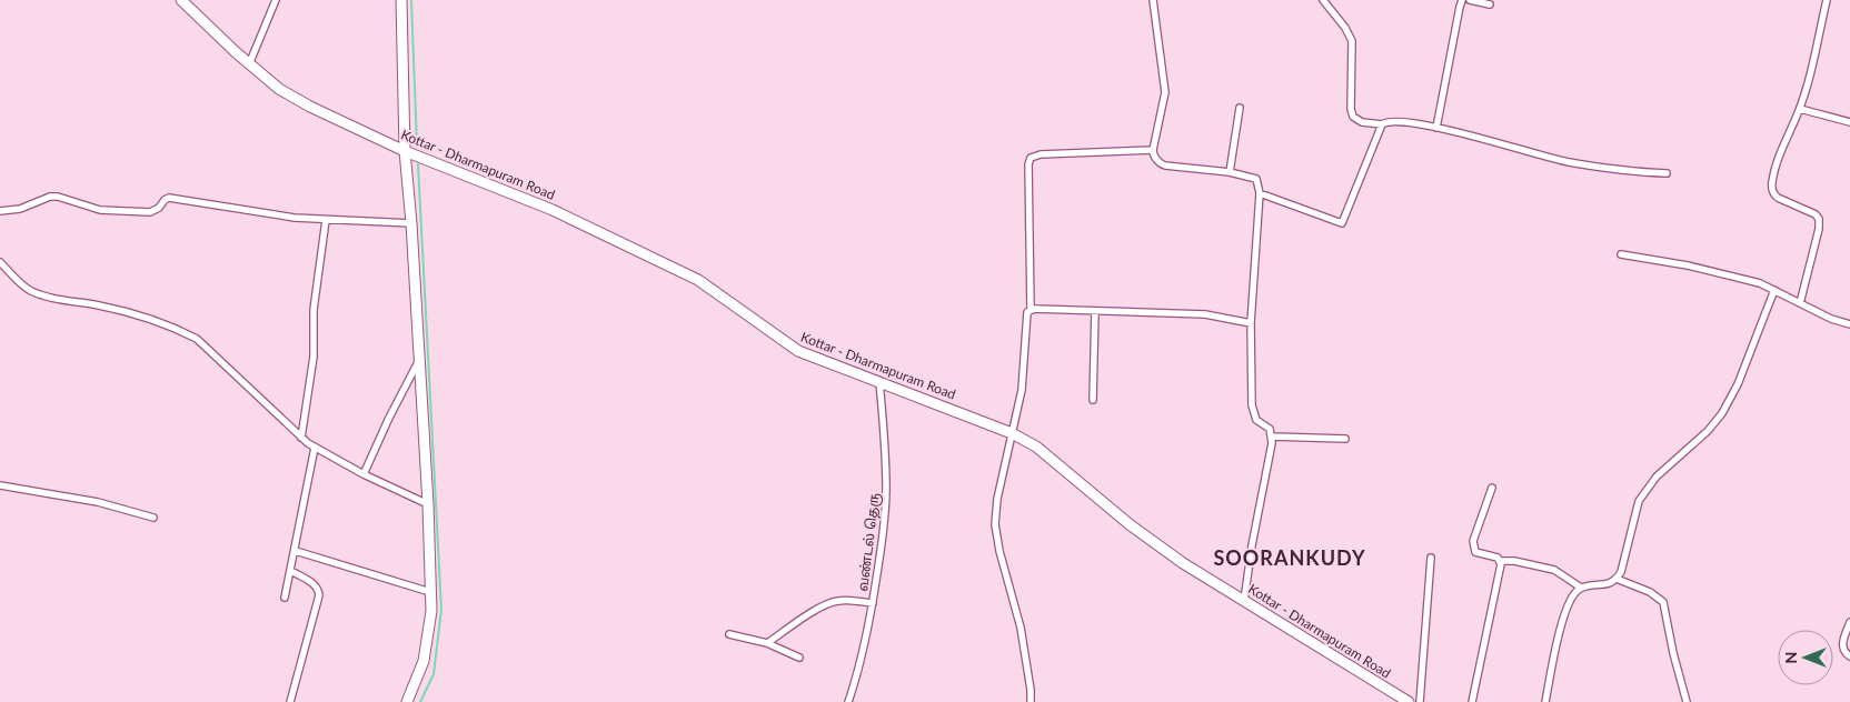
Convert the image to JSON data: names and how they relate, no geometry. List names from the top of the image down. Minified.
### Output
{"streets":{"main road":["Kottar - Dharmapuram Road"],"street":["வண்டல் தெரு"]},"crossings":[["Kottar - Dharmapuram Road","வண்டல் தெரு"]],"districts":["SOORANKUDY"],"north":"left"}
